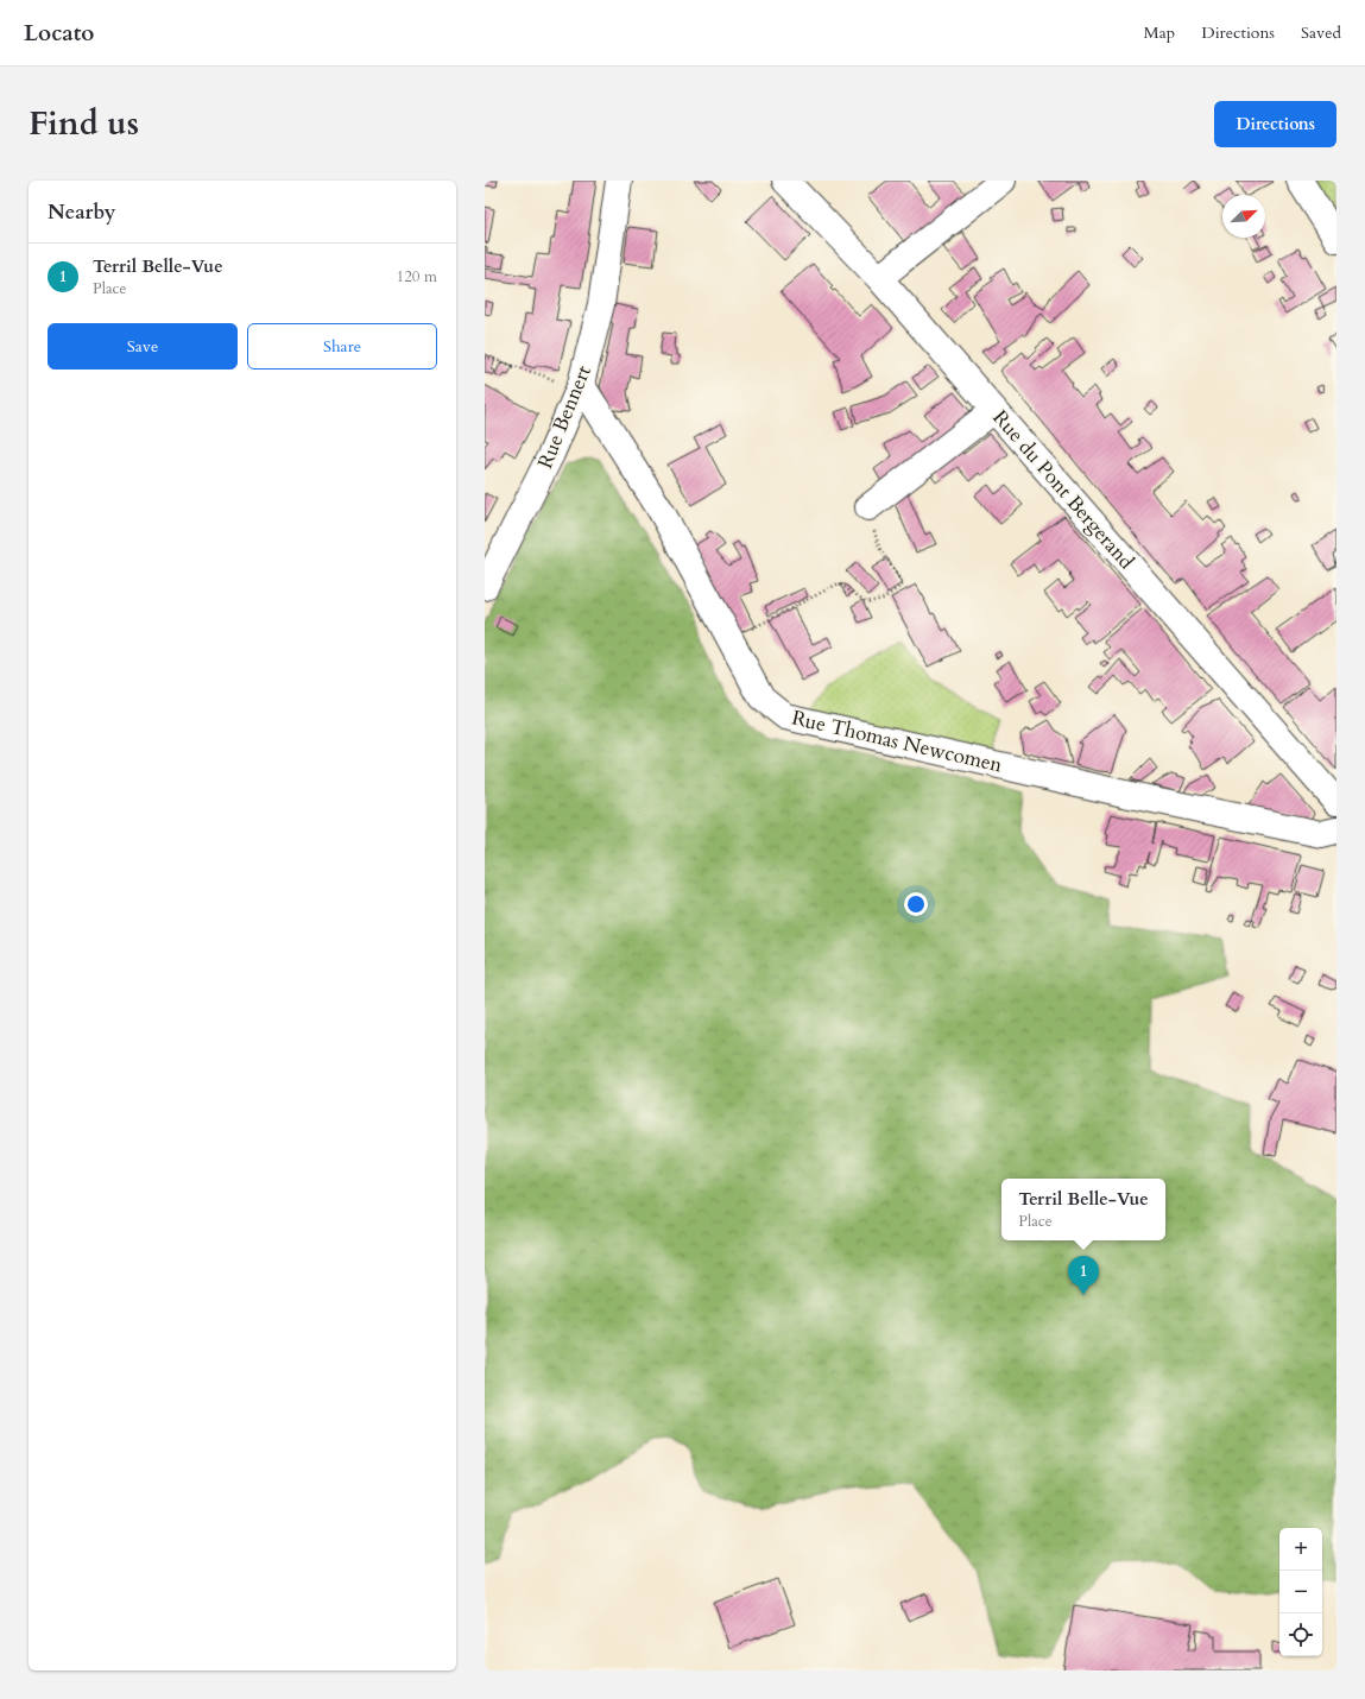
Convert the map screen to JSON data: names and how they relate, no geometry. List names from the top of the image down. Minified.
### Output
{"streets":{"street":["Rue Bennert","Rue du Pont Bergerand","Rue Thomas Newcomen"]},"crossings":[["Rue Bennert","Rue Thomas Newcomen"]],"north":"top right","page":{"header":"Locato","nav":["Map","Directions","Saved"],"title":"Find us","buttons":["Directions",["Save","Share"]],"heading":"Nearby","list":[{"mark":"1","name":"Terril Belle-Vue","note":"Place","value":"120 m"}],"popup":["Terril Belle-Vue","Place"],"pins":"1","map_buttons":["+","−"]}}
